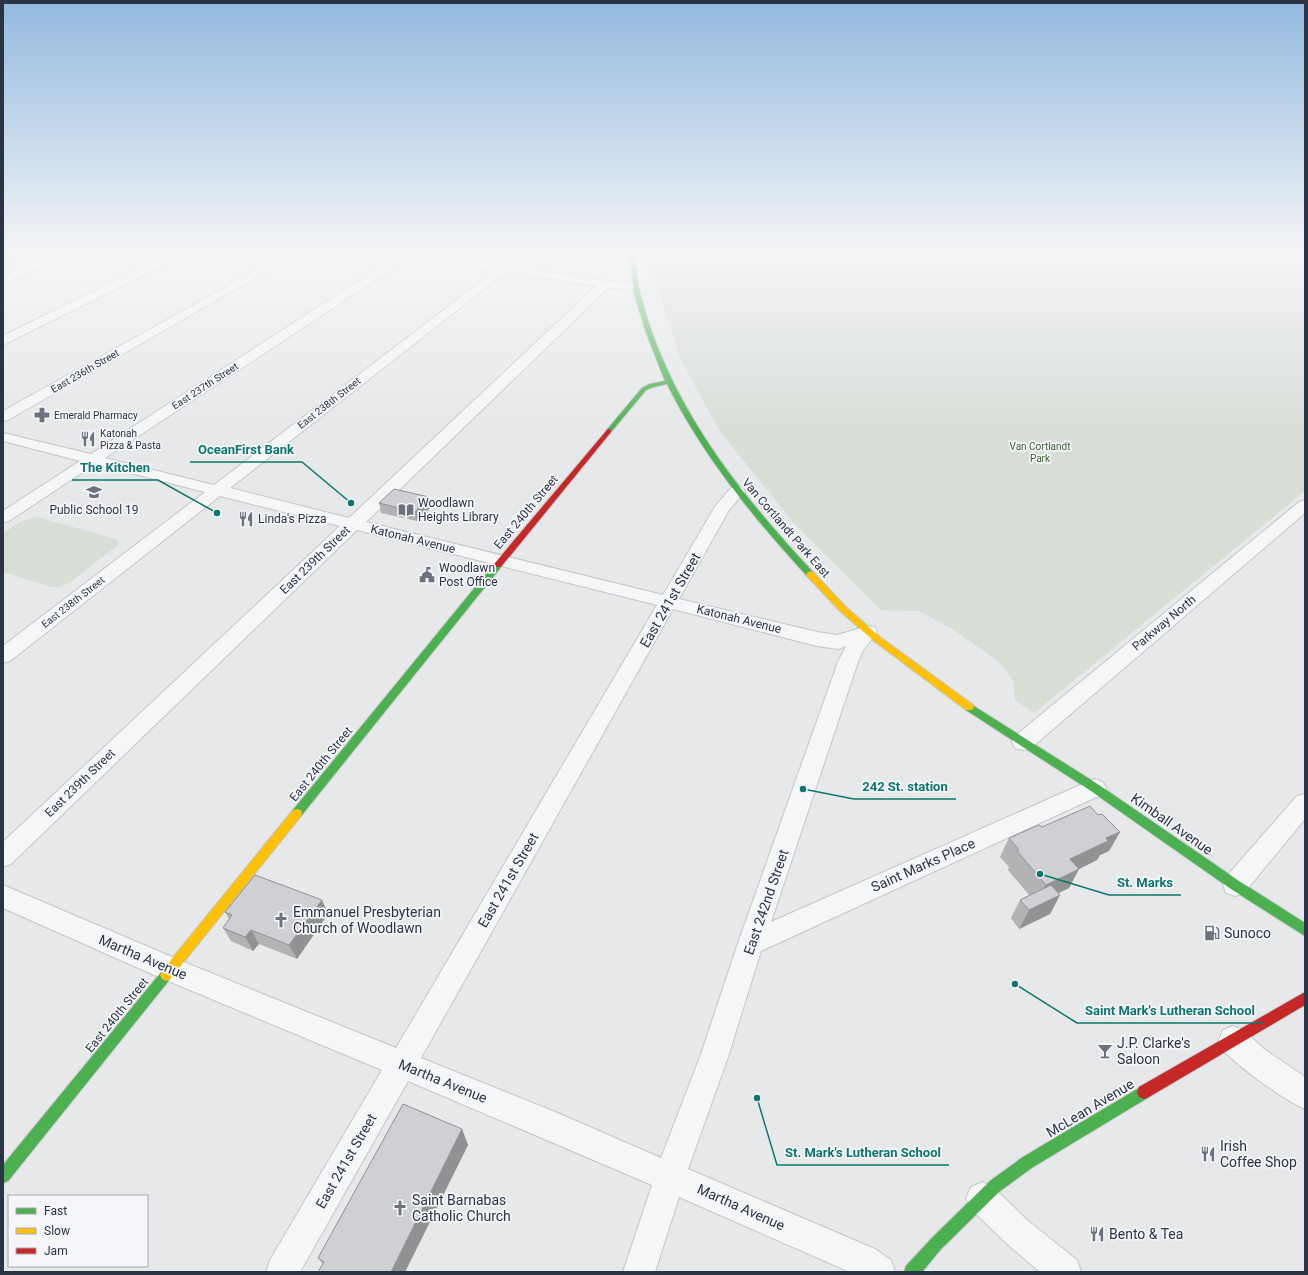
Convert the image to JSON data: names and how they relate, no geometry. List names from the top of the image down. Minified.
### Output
{"streets":{"street":["East 236th Street","East 237th Street","East 238th Street","East 240th Street","Van Cortlandt Park East","Katonah Avenue","East 239th Street","East 241st Street","Parkway North","Kimball Avenue","Saint Marks Place","East 242nd Street","Martha Avenue","McLean Avenue"]},"crossings":[["East 237th Street","Katonah Avenue"],["East 238th Street","Katonah Avenue"],["East 240th Street","Van Cortlandt Park East"],["East 240th Street","Katonah Avenue"],["East 240th Street","Martha Avenue"],["Van Cortlandt Park East","Katonah Avenue"],["Van Cortlandt Park East","East 241st Street"],["Van Cortlandt Park East","Parkway North"],["Van Cortlandt Park East","Kimball Avenue"],["Van Cortlandt Park East","East 242nd Street"],["Katonah Avenue","East 239th Street"],["Katonah Avenue","East 241st Street"],["Katonah Avenue","East 242nd Street"],["East 241st Street","Martha Avenue"],["Parkway North","Kimball Avenue"],["Kimball Avenue","Saint Marks Place"],["Saint Marks Place","East 242nd Street"],["East 242nd Street","Martha Avenue"]],"parks":["Van Cortlandt Park"],"places":{"pharmacy":["Emerald Pharmacy"],"restaurant":["Katonah Pizza & Pasta","Linda's Pizza","Irish Coffee Shop","Bento & Tea"],"school or university":["Public School 19"],"other":["OceanFirst Bank","The Kitchen","242 St. station","St. Marks","Saint Mark's Lutheran School","St. Mark's Lutheran School"],"library":["Woodlawn Heights Library"],"public building":["Woodlawn Post Office"],"church":["Emmanuel Presbyterian Church of Woodlawn","Saint Barnabas Catholic Church"],"fuel station":["Sunoco"],"bar":["J.P. Clarke's Saloon"]},"legend":["Fast","Slow","Jam"]}
